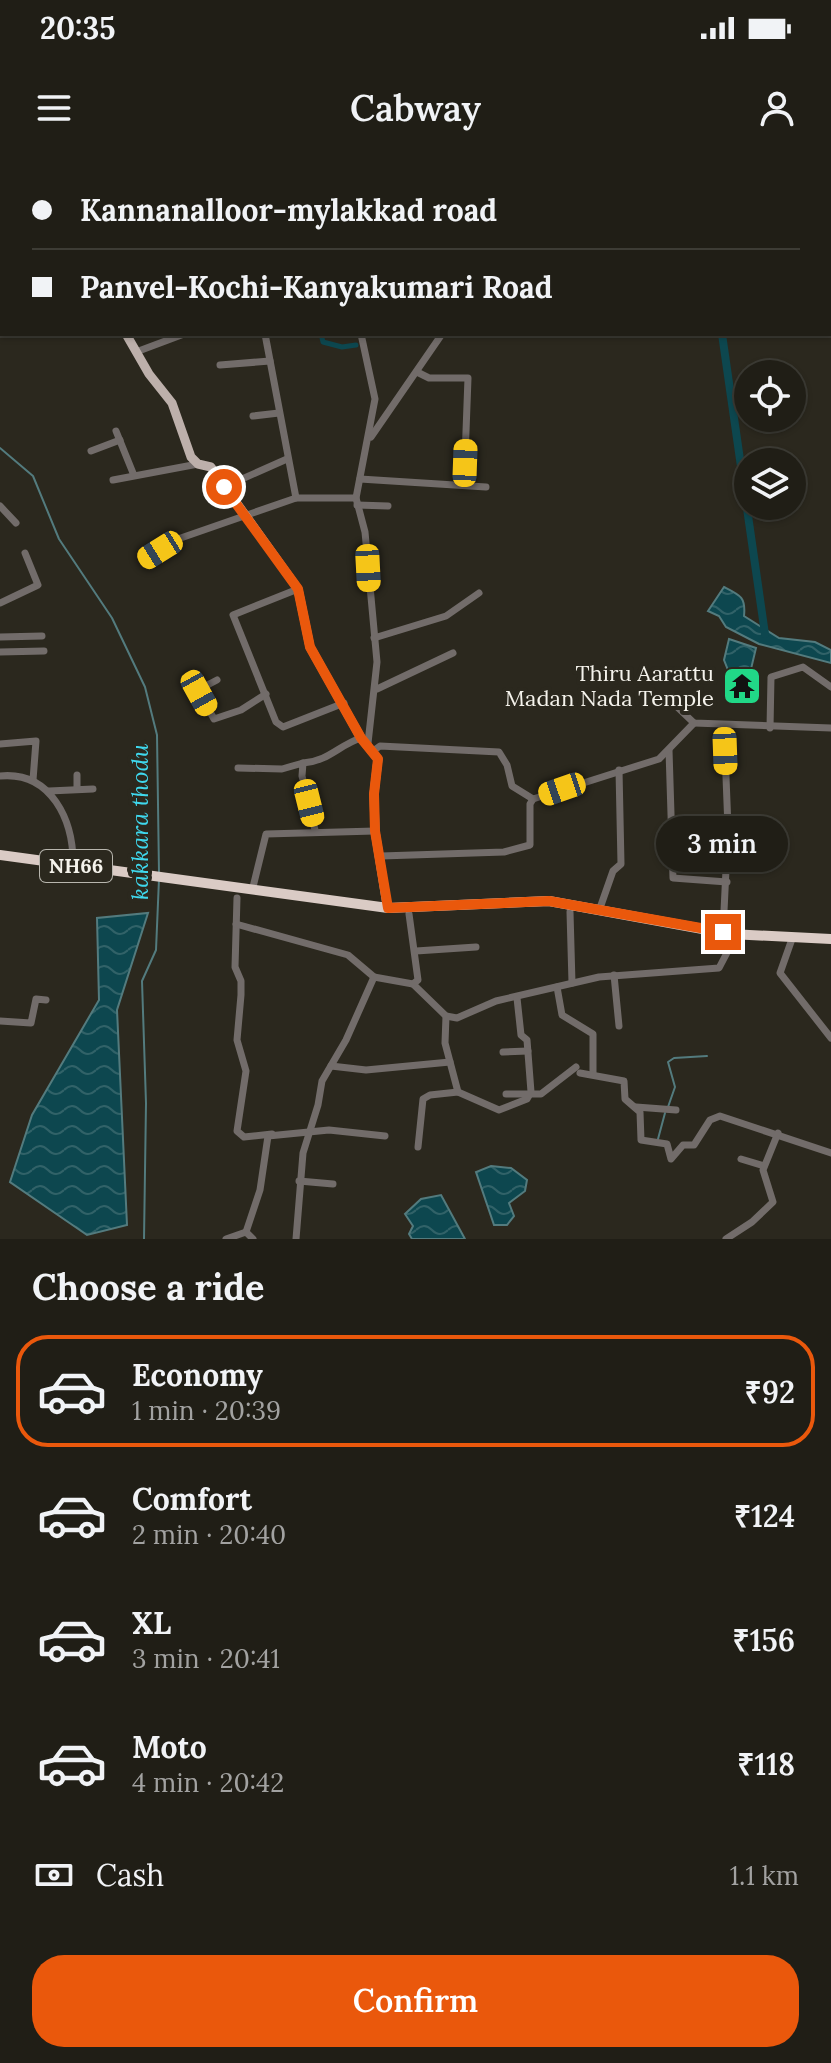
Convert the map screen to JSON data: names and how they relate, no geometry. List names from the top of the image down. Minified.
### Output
{"streets":{"highway":["NH66"]},"water":["kakkara thodu"],"places":{"temple":["Thiru Aarattu Madan Nada Temple"]},"page":{"status":"20:35","header":"Cabway","banner":["Kannanalloor-mylakkad road","Panvel-Kochi-Kanyakumari Road"],"bubble":"3 min","heading":"Choose a ride","list":[{"name":"Economy","note":"1 min · 20:39","value":"₹92"},{"name":"Comfort","note":"2 min · 20:40","value":"₹124"},{"name":"XL","note":"3 min · 20:41","value":"₹156"},{"name":"Moto","note":"4 min · 20:42","value":"₹118"}],"pay":["Cash","1.1 km"],"buttons":"Confirm"}}
